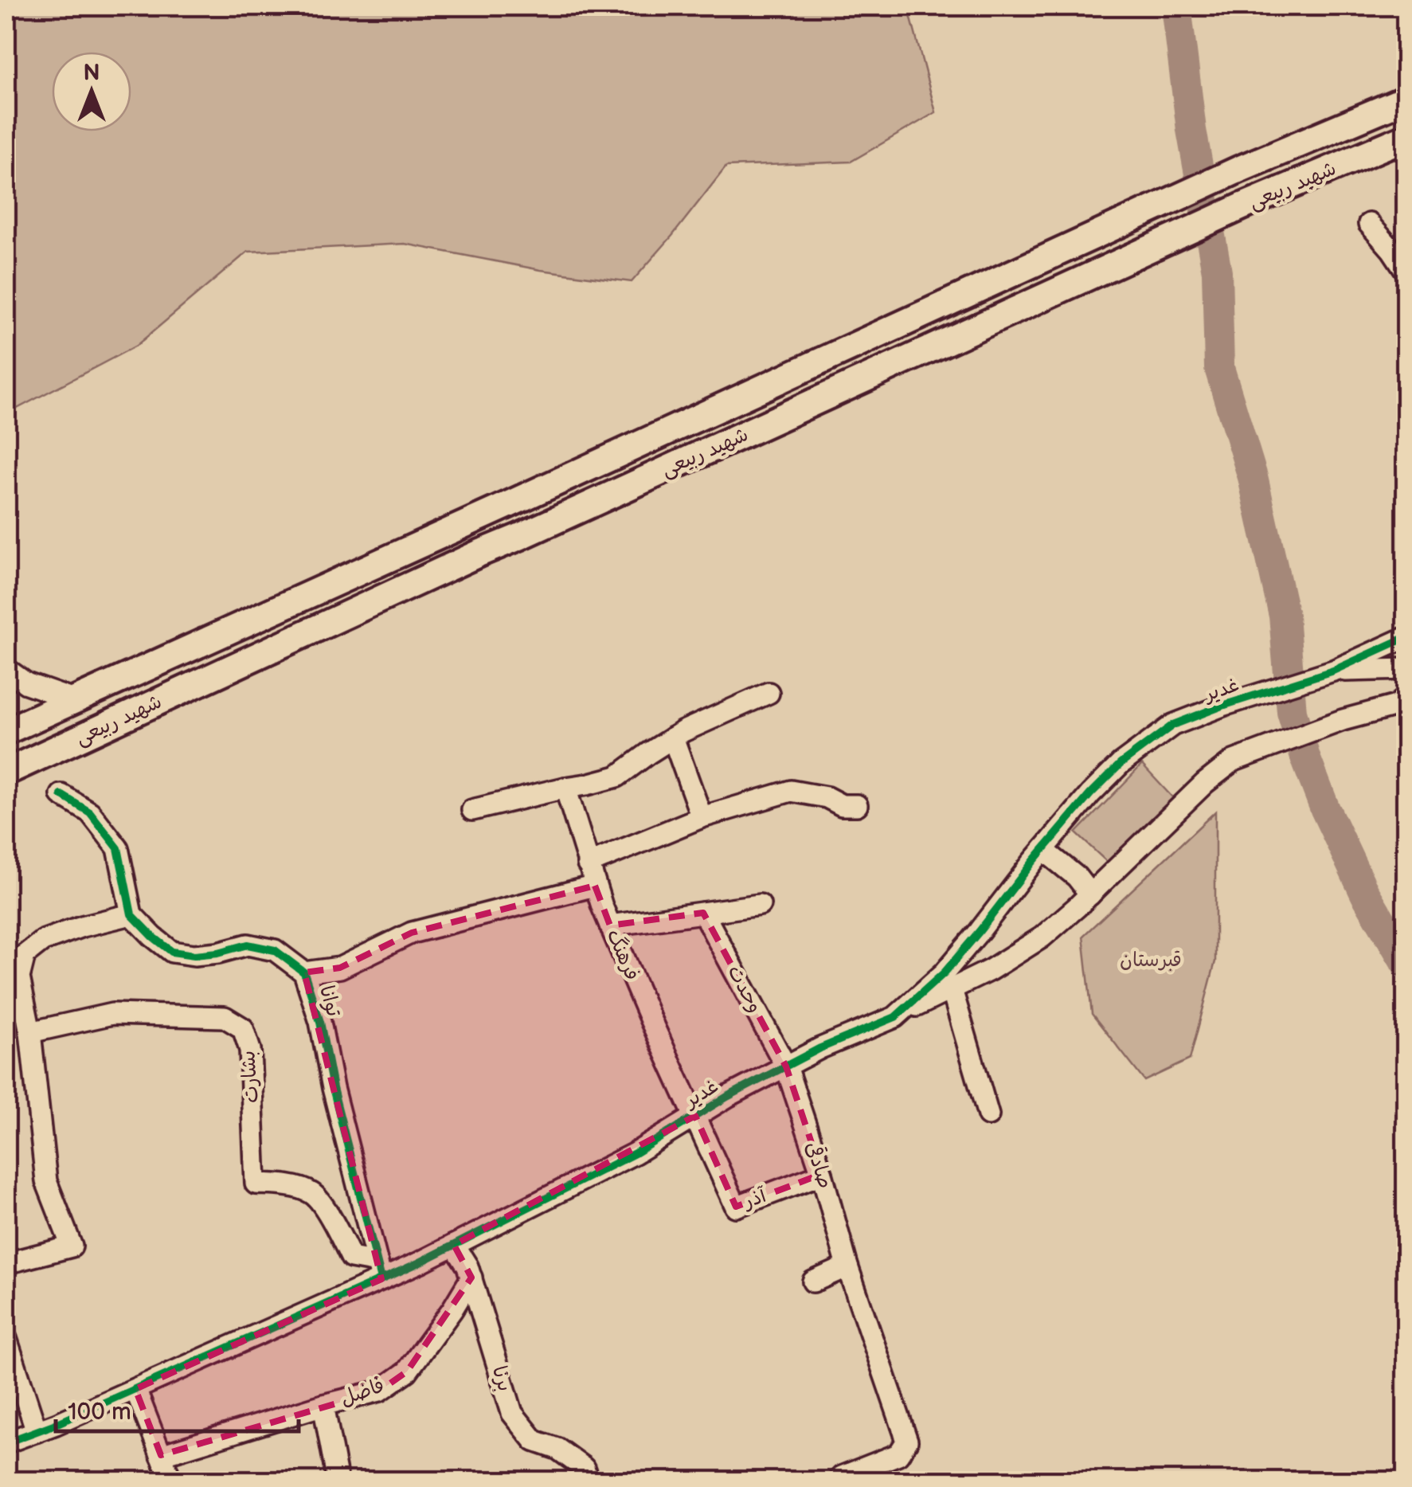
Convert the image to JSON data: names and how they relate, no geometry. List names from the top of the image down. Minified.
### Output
{"streets":{"main road":["شهید ربیعی"],"street":["غدیر","فرهنگ","وحدت","توانا","بشارت","صادقی","آذر","برنا","فاضل"]},"crossings":[["غدیر","فرهنگ"],["غدیر","وحدت"],["غدیر","توانا"],["غدیر","بشارت"],["غدیر","صادقی"],["غدیر","آذر"],["غدیر","برنا"],["فرهنگ","آذر"],["وحدت","صادقی"],["توانا","بشارت"],["صادقی","آذر"],["برنا","فاضل"]],"parks":["قبرستان"],"scale_bar":"100 m","north":"top"}
